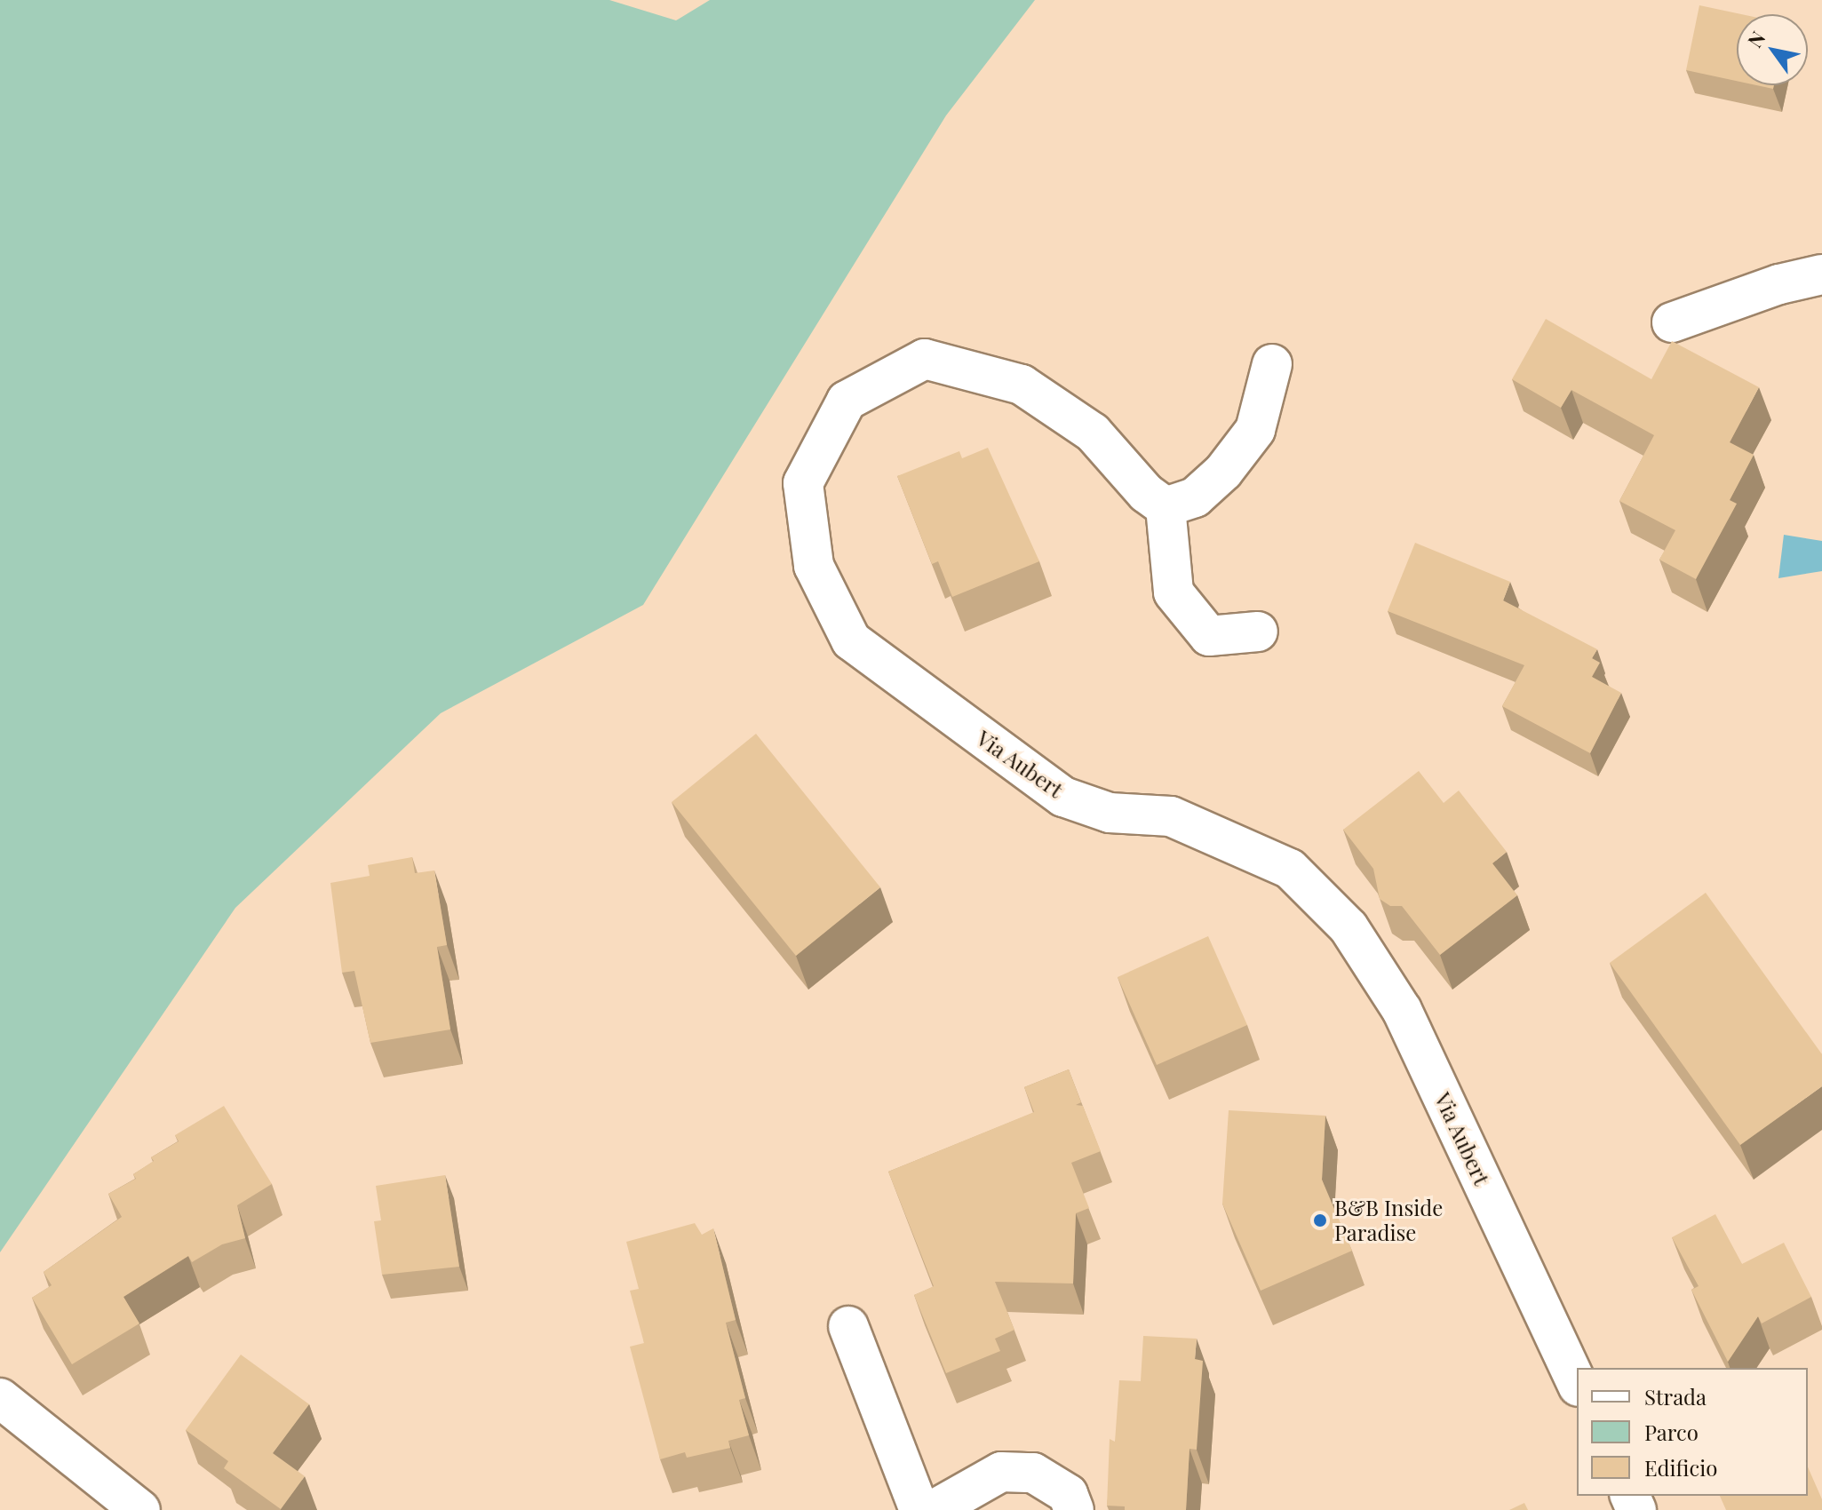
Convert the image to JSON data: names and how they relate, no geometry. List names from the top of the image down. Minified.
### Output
{"streets":{"street":["Via Aubert"]},"places":["B&B Inside Paradise"],"legend":["Strada","Parco","Edificio"],"north":"top left"}
